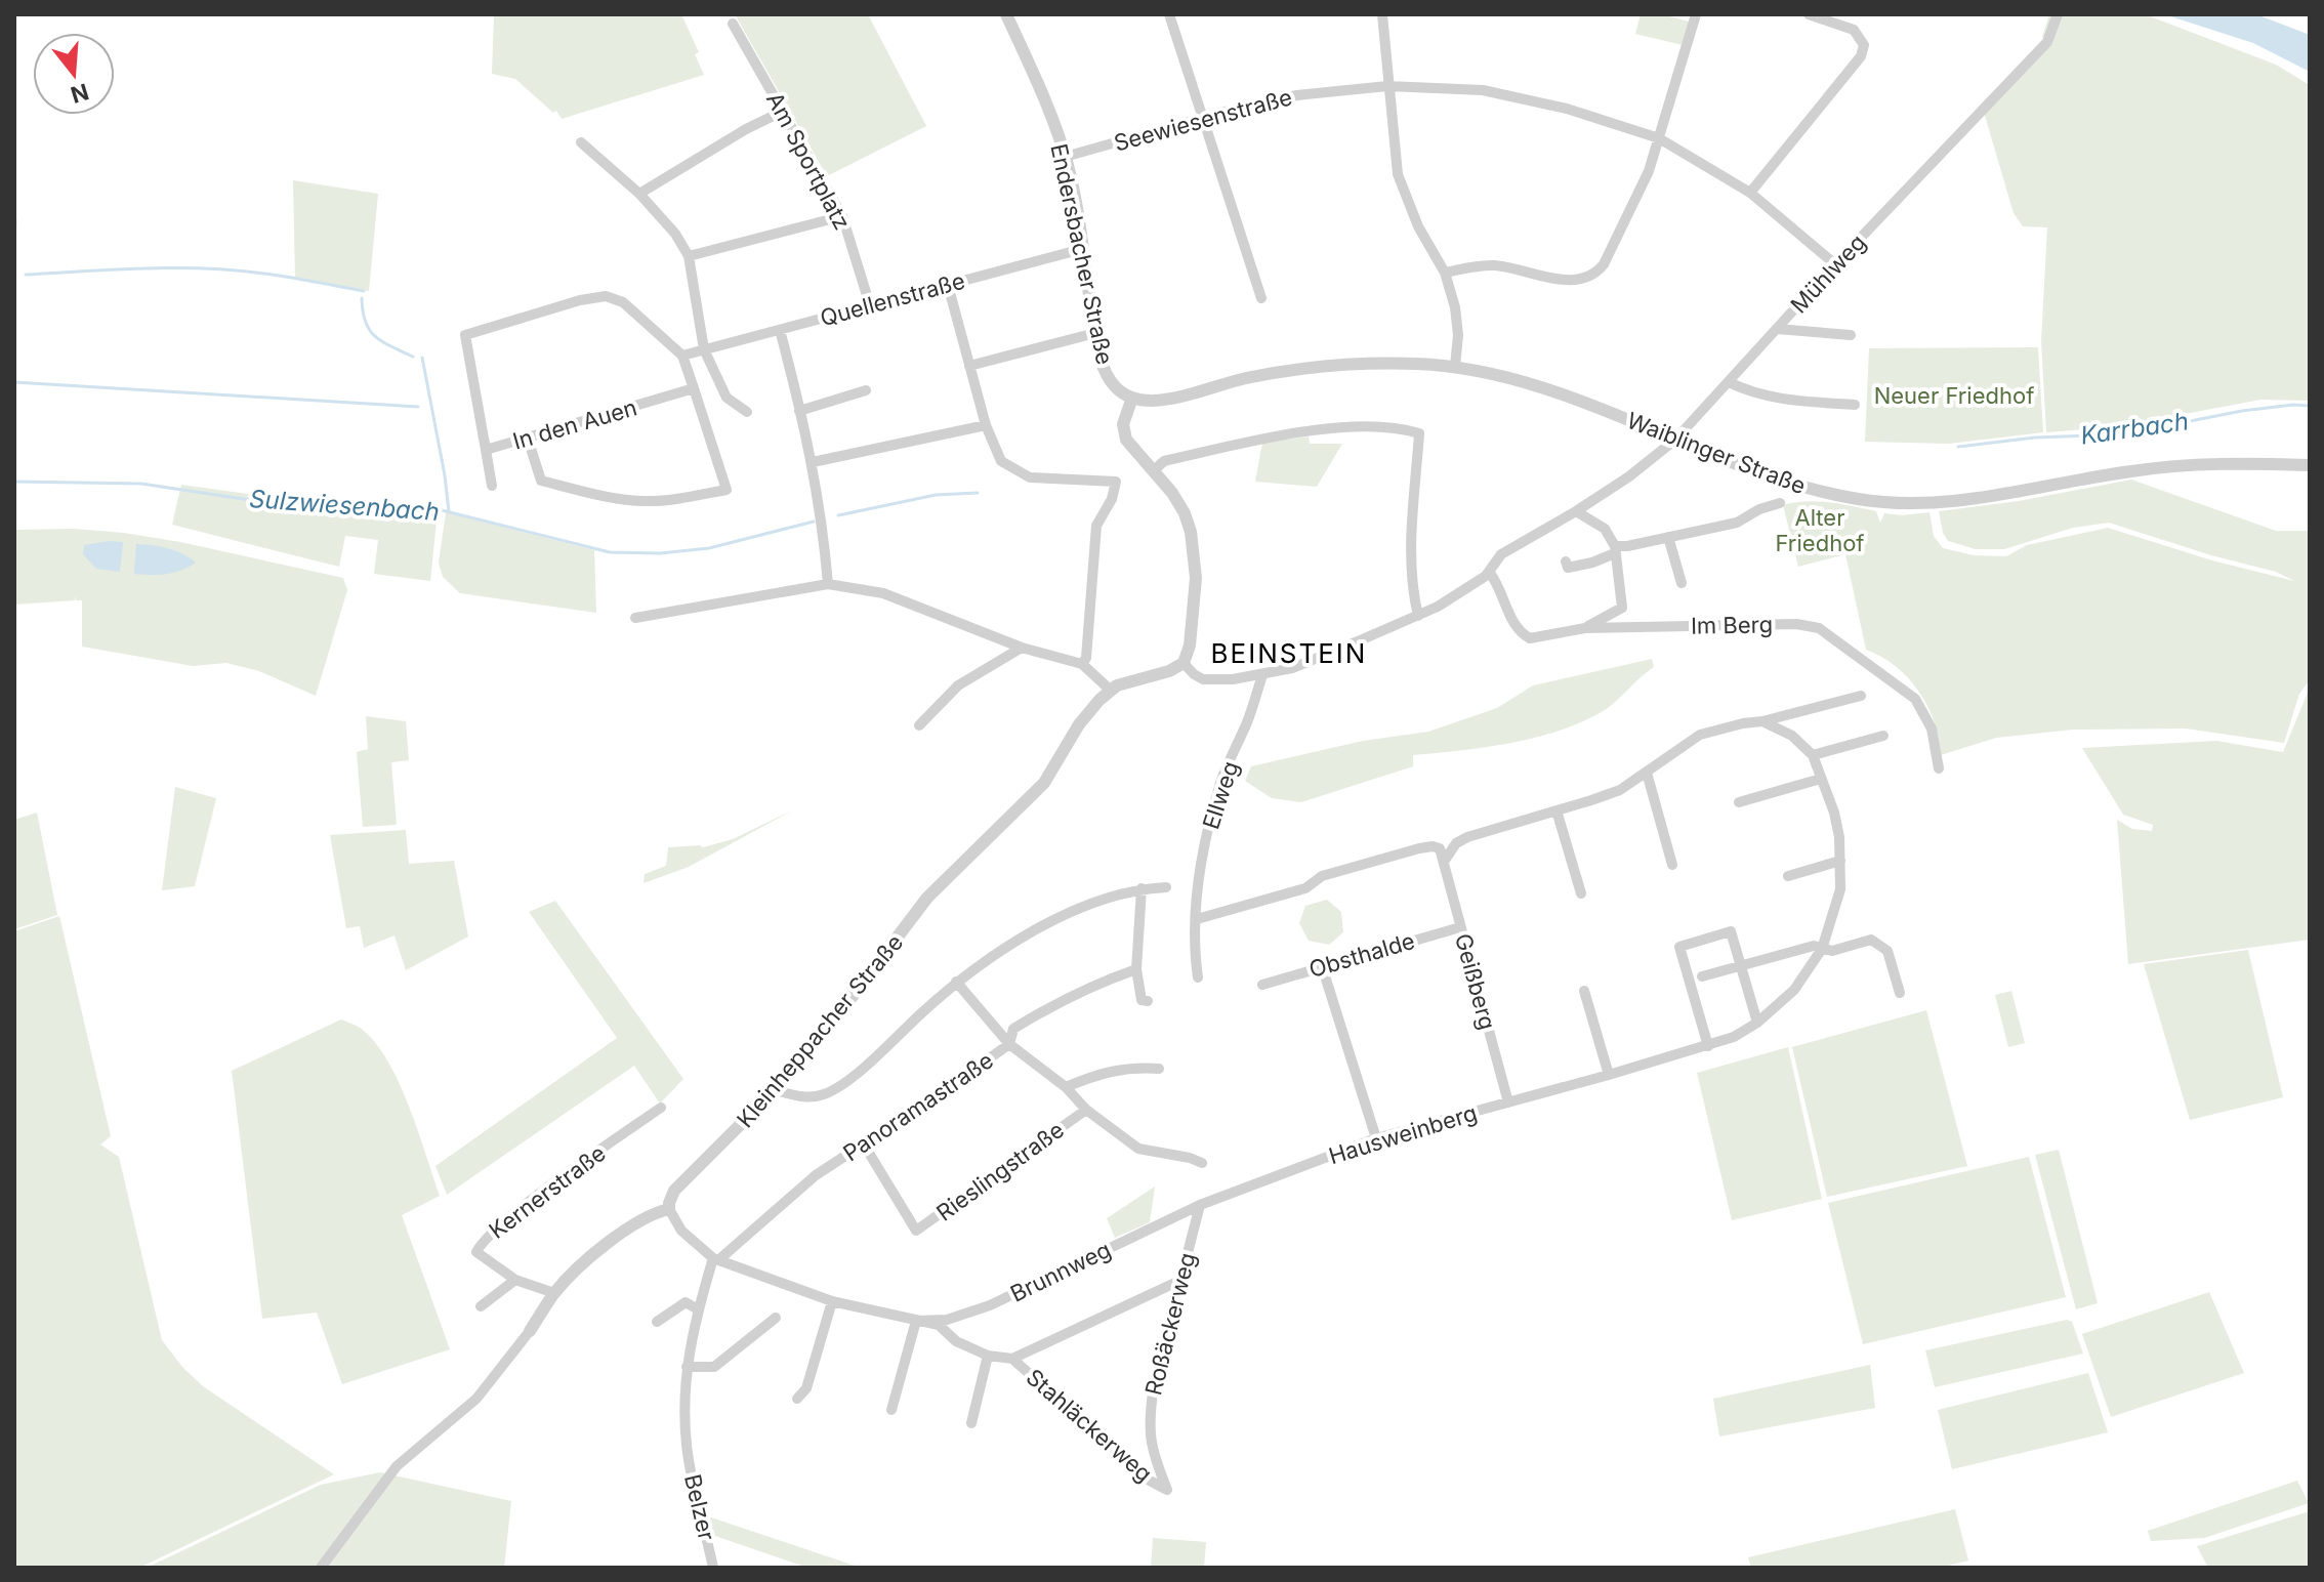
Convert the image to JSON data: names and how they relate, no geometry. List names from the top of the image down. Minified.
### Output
{"streets":{"street":["Seewiesenstraße","Am Sportplatz","Endersbacher Straße","Mühlweg","Quellenstraße","In den Auen","Waiblinger Straße","Im Berg","Ellweg","Obsthalde","Geißberg","Kleinheppacher Straße","Panoramastraße","Hausweinberg","Rieslingstraße","Kernerstraße","Brunnweg","Roßäckerweg","Stahläckerweg","Belzer"]},"crossings":[["Seewiesenstraße","Endersbacher Straße"],["Seewiesenstraße","Mühlweg"],["Am Sportplatz","Quellenstraße"],["Endersbacher Straße","Quellenstraße"],["Endersbacher Straße","Waiblinger Straße"],["Mühlweg","Waiblinger Straße"],["Mühlweg","Im Berg"],["Obsthalde","Geißberg"],["Geißberg","Hausweinberg"],["Kleinheppacher Straße","Brunnweg"],["Panoramastraße","Rieslingstraße"],["Panoramastraße","Brunnweg"],["Panoramastraße","Belzer"],["Hausweinberg","Brunnweg"],["Hausweinberg","Roßäckerweg"],["Brunnweg","Roßäckerweg"],["Brunnweg","Stahläckerweg"],["Brunnweg","Belzer"],["Roßäckerweg","Stahläckerweg"]],"districts":["BEINSTEIN"],"water":["Karrbach","Sulzwiesenbach"],"parks":["Neuer Friedhof","Alter Friedhof"],"north":"bottom"}
